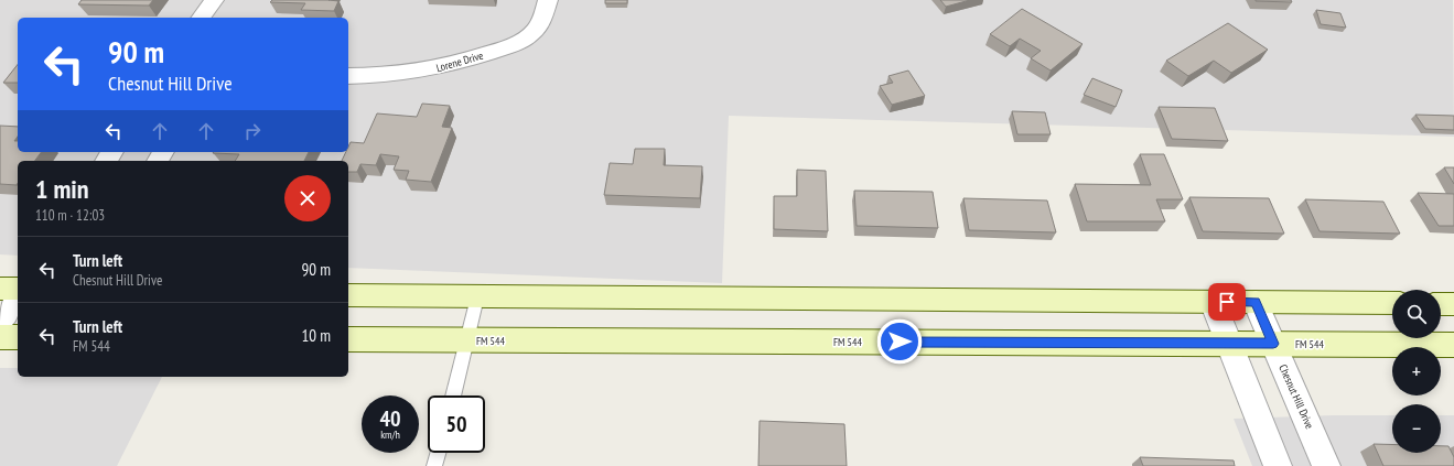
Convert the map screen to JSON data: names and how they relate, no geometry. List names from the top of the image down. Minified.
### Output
{"streets":{"main road":["FM 544"],"street":["Lorene Drive","Chesnut Hill Drive"]},"crossings":[["FM 544","Chesnut Hill Drive"]],"page":{"turn":["90 m","Chesnut Hill Drive"],"heading":["1 min","110 m · 12:03"],"list":[{"name":"Turn left","note":"Chesnut Hill Drive","value":"90 m"},{"name":"Turn left","note":"FM 544","value":"10 m"}],"map_buttons":["+","−"],"speed":"40 km/h","limit":"50"}}
